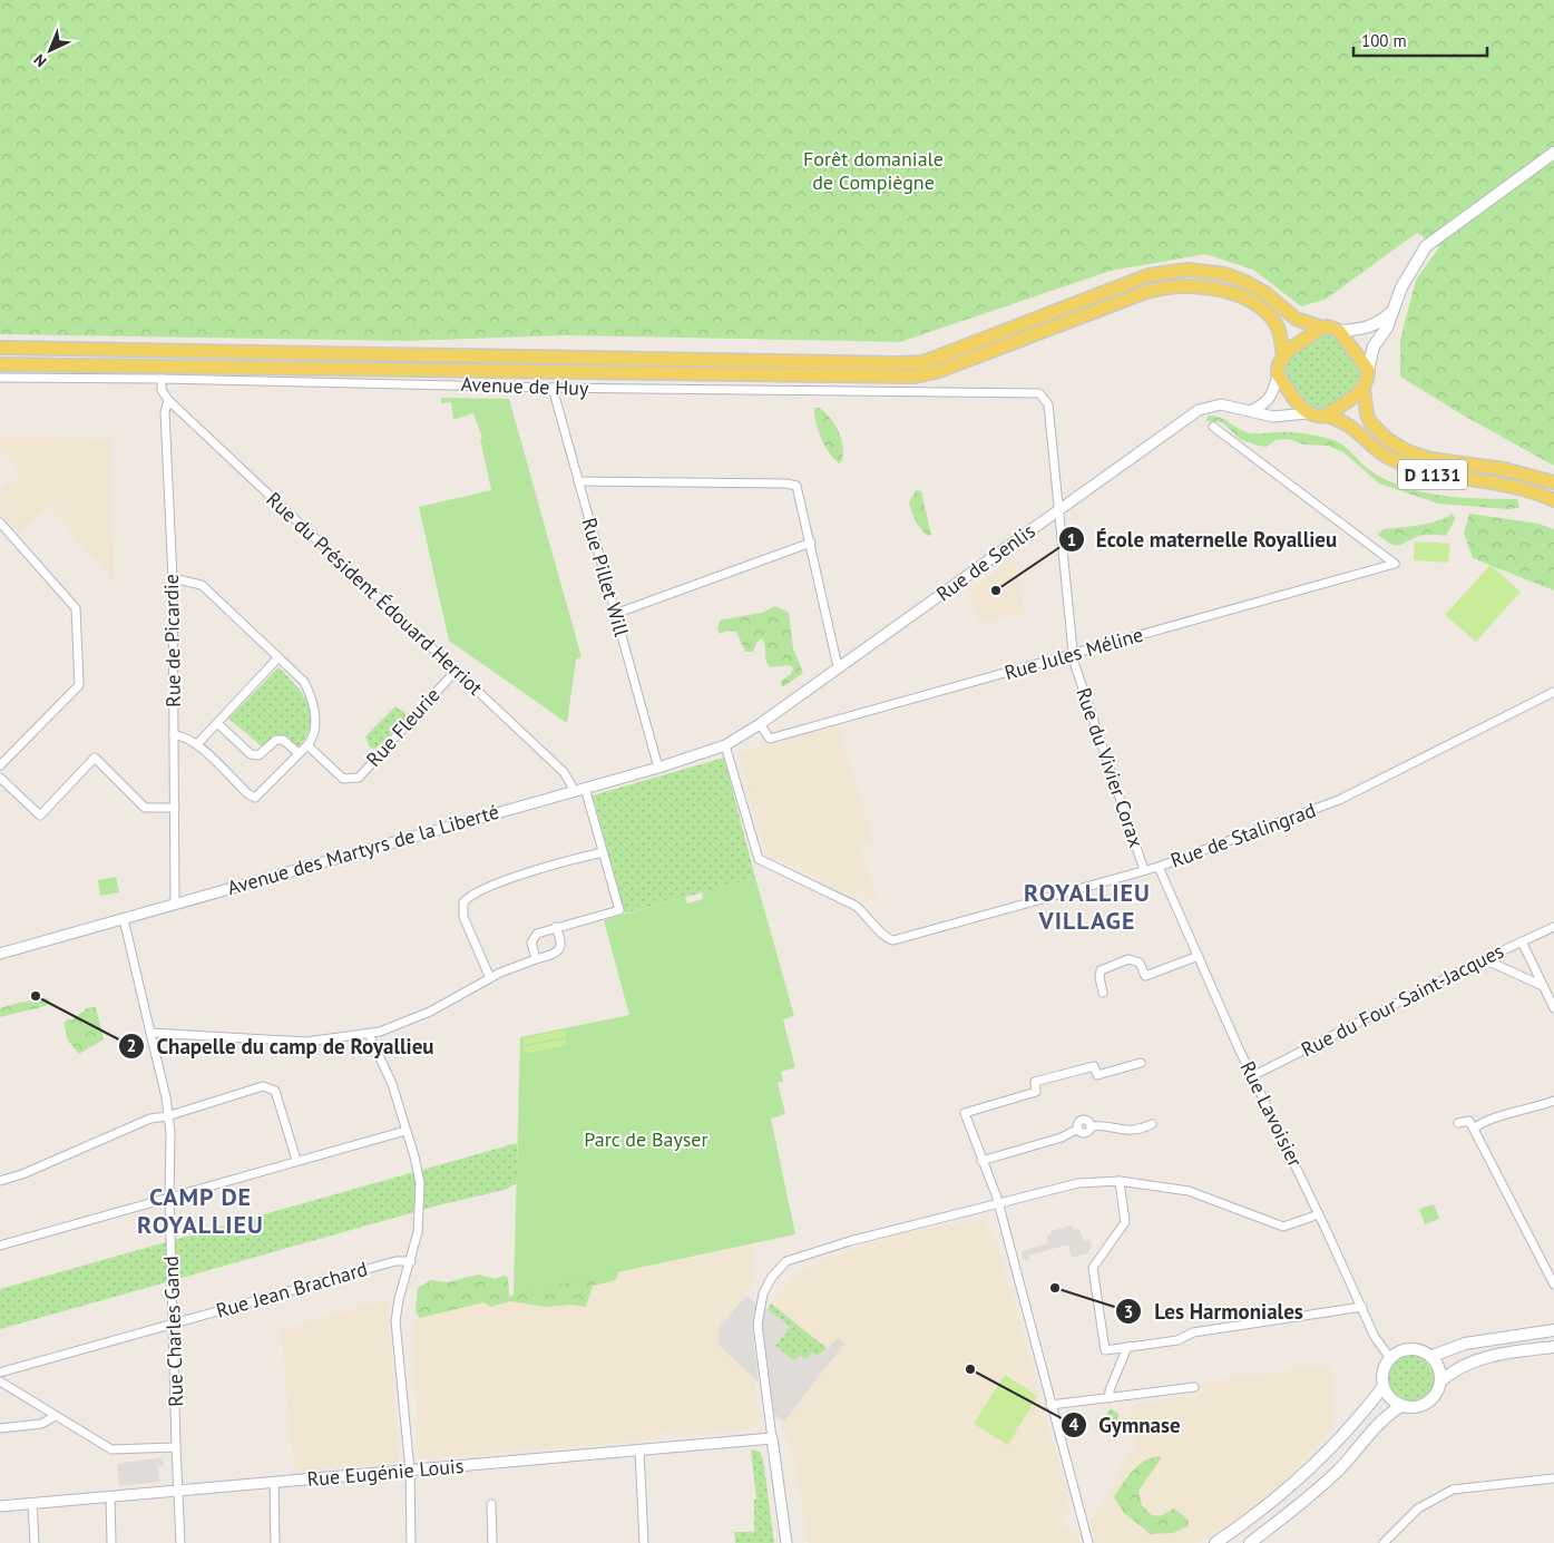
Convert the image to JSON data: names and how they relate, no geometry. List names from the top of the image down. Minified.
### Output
{"streets":{"main road":["D 1131"],"street":["Avenue de Huy","Rue de Senlis","Rue Pillet Will","Rue du Président Édouard Herriot","Rue de Picardie","Rue Jules Méline","Rue Fleurie","Rue du Vivier Corax","Rue de Stalingrad","Avenue des Martyrs de la Liberté","Rue du Four Saint-Jacques","Rue Lavoisier","Rue Jean Brachard","Rue Charles Gand","Rue Eugénie Louis"]},"crossings":[["Avenue de Huy","Rue Pillet Will"],["Avenue de Huy","Rue de Picardie"],["Avenue de Huy","Rue du Vivier Corax"],["D 1131","Rue de Senlis"],["Rue de Senlis","Rue Jules Méline"],["Rue de Senlis","Rue du Vivier Corax"],["Rue de Senlis","Rue de Stalingrad"],["Rue de Senlis","Avenue des Martyrs de la Liberté"],["Rue Pillet Will","Avenue des Martyrs de la Liberté"],["Rue du Président Édouard Herriot","Rue de Picardie"],["Rue du Président Édouard Herriot","Rue Fleurie"],["Rue du Président Édouard Herriot","Avenue des Martyrs de la Liberté"],["Rue de Picardie","Avenue des Martyrs de la Liberté"],["Rue Jules Méline","Rue du Vivier Corax"],["Rue du Vivier Corax","Rue de Stalingrad"],["Rue de Stalingrad","Avenue des Martyrs de la Liberté"],["Rue de Stalingrad","Rue Lavoisier"],["Avenue des Martyrs de la Liberté","Rue Charles Gand"],["Rue du Four Saint-Jacques","Rue Lavoisier"],["Rue Jean Brachard","Rue Charles Gand"],["Rue Charles Gand","Rue Eugénie Louis"]],"districts":["ROYALLIEU VILLAGE","CAMP DE ROYALLIEU"],"parks":["Forêt domaniale de Compiègne","Parc de Bayser"],"places":["École maternelle Royallieu","Chapelle du camp de Royallieu","Les Harmoniales","Gymnase"],"scale_bar":"100 m","north":"bottom left"}
